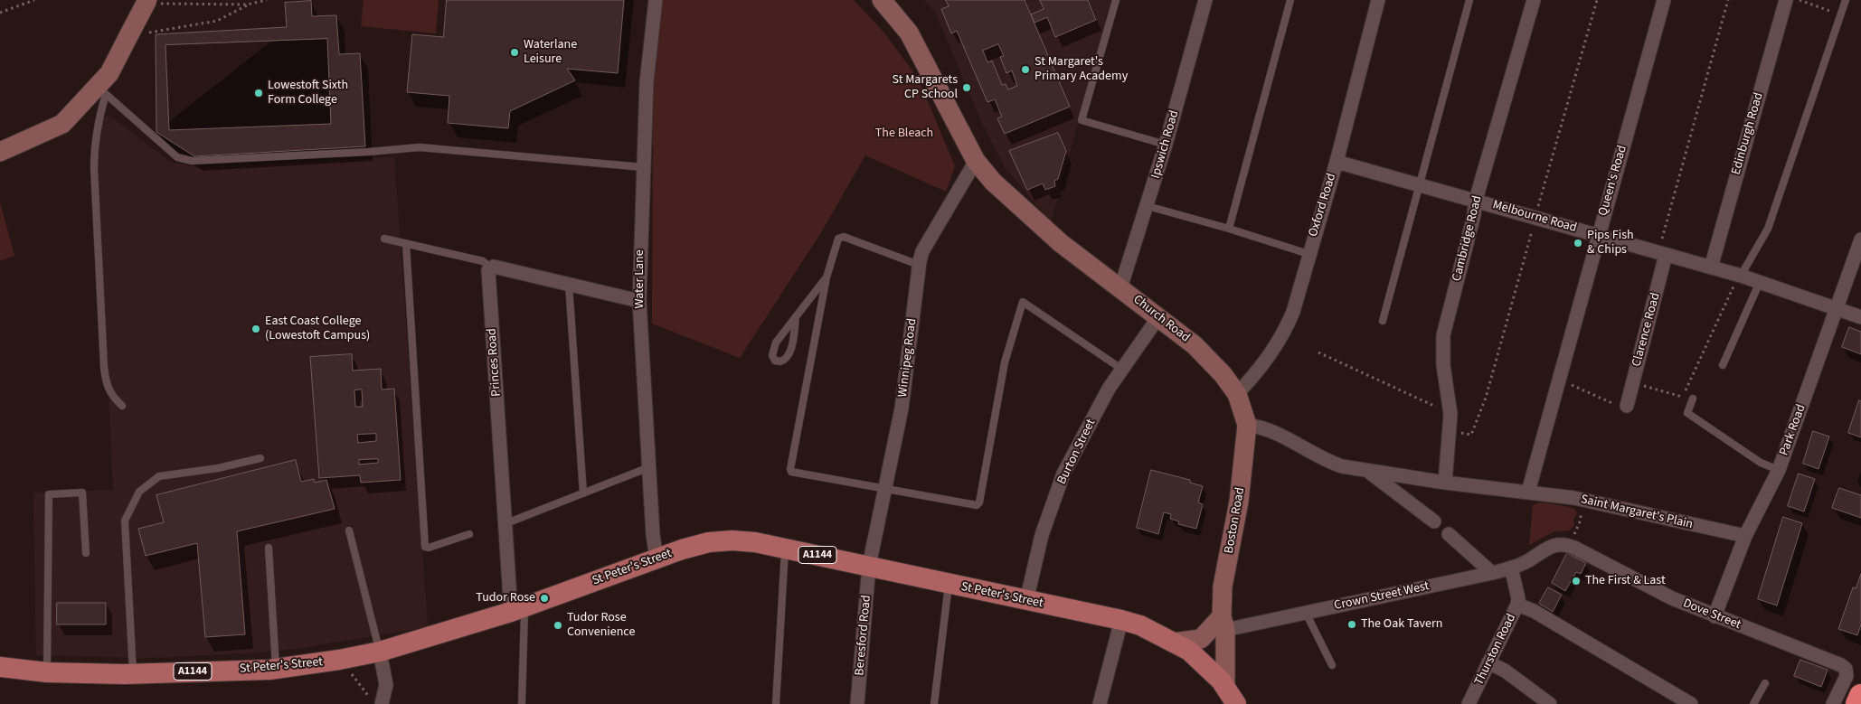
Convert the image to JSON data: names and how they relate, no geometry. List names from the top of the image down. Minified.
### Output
{"streets":{"main road":["Church Road","Boston Road","A1144","St Peter's Street"],"street":["Edinburgh Road","Ipswich Road","Queen's Road","Oxford Road","Melbourne Road","Cambridge Road","Water Lane","Clarence Road","Winnipeg Road","Princes Road","Park Road","Burton Street","Saint Margaret's Plain","Crown Street West","Dove Street","Beresford Road","Thurston Road"]},"crossings":[["Edinburgh Road","Melbourne Road"],["Ipswich Road","Church Road"],["Queen's Road","Melbourne Road"],["Queen's Road","Saint Margaret's Plain"],["Oxford Road","Melbourne Road"],["Oxford Road","Church Road"],["Melbourne Road","Cambridge Road"],["Melbourne Road","Clarence Road"],["Melbourne Road","Park Road"],["Water Lane","St Peter's Street"],["Church Road","Winnipeg Road"],["Church Road","Burton Street"],["Church Road","Boston Road"],["Winnipeg Road","St Peter's Street"],["Winnipeg Road","Beresford Road"],["Princes Road","St Peter's Street"],["Park Road","Saint Margaret's Plain"],["Park Road","Dove Street"],["Burton Street","St Peter's Street"],["Boston Road","St Peter's Street"],["Boston Road","Crown Street West"],["St Peter's Street","Beresford Road"],["Crown Street West","Dove Street"],["Crown Street West","Thurston Road"]],"parks":["The Bleach"],"places":["Waterlane Leisure","St Margaret's Primary Academy","St Margarets CP School","Lowestoft Sixth Form College","Pips Fish & Chips","East Coast College (Lowestoft Campus)","The First & Last","Tudor Rose","The Oak Tavern","Tudor Rose Convenience"]}
